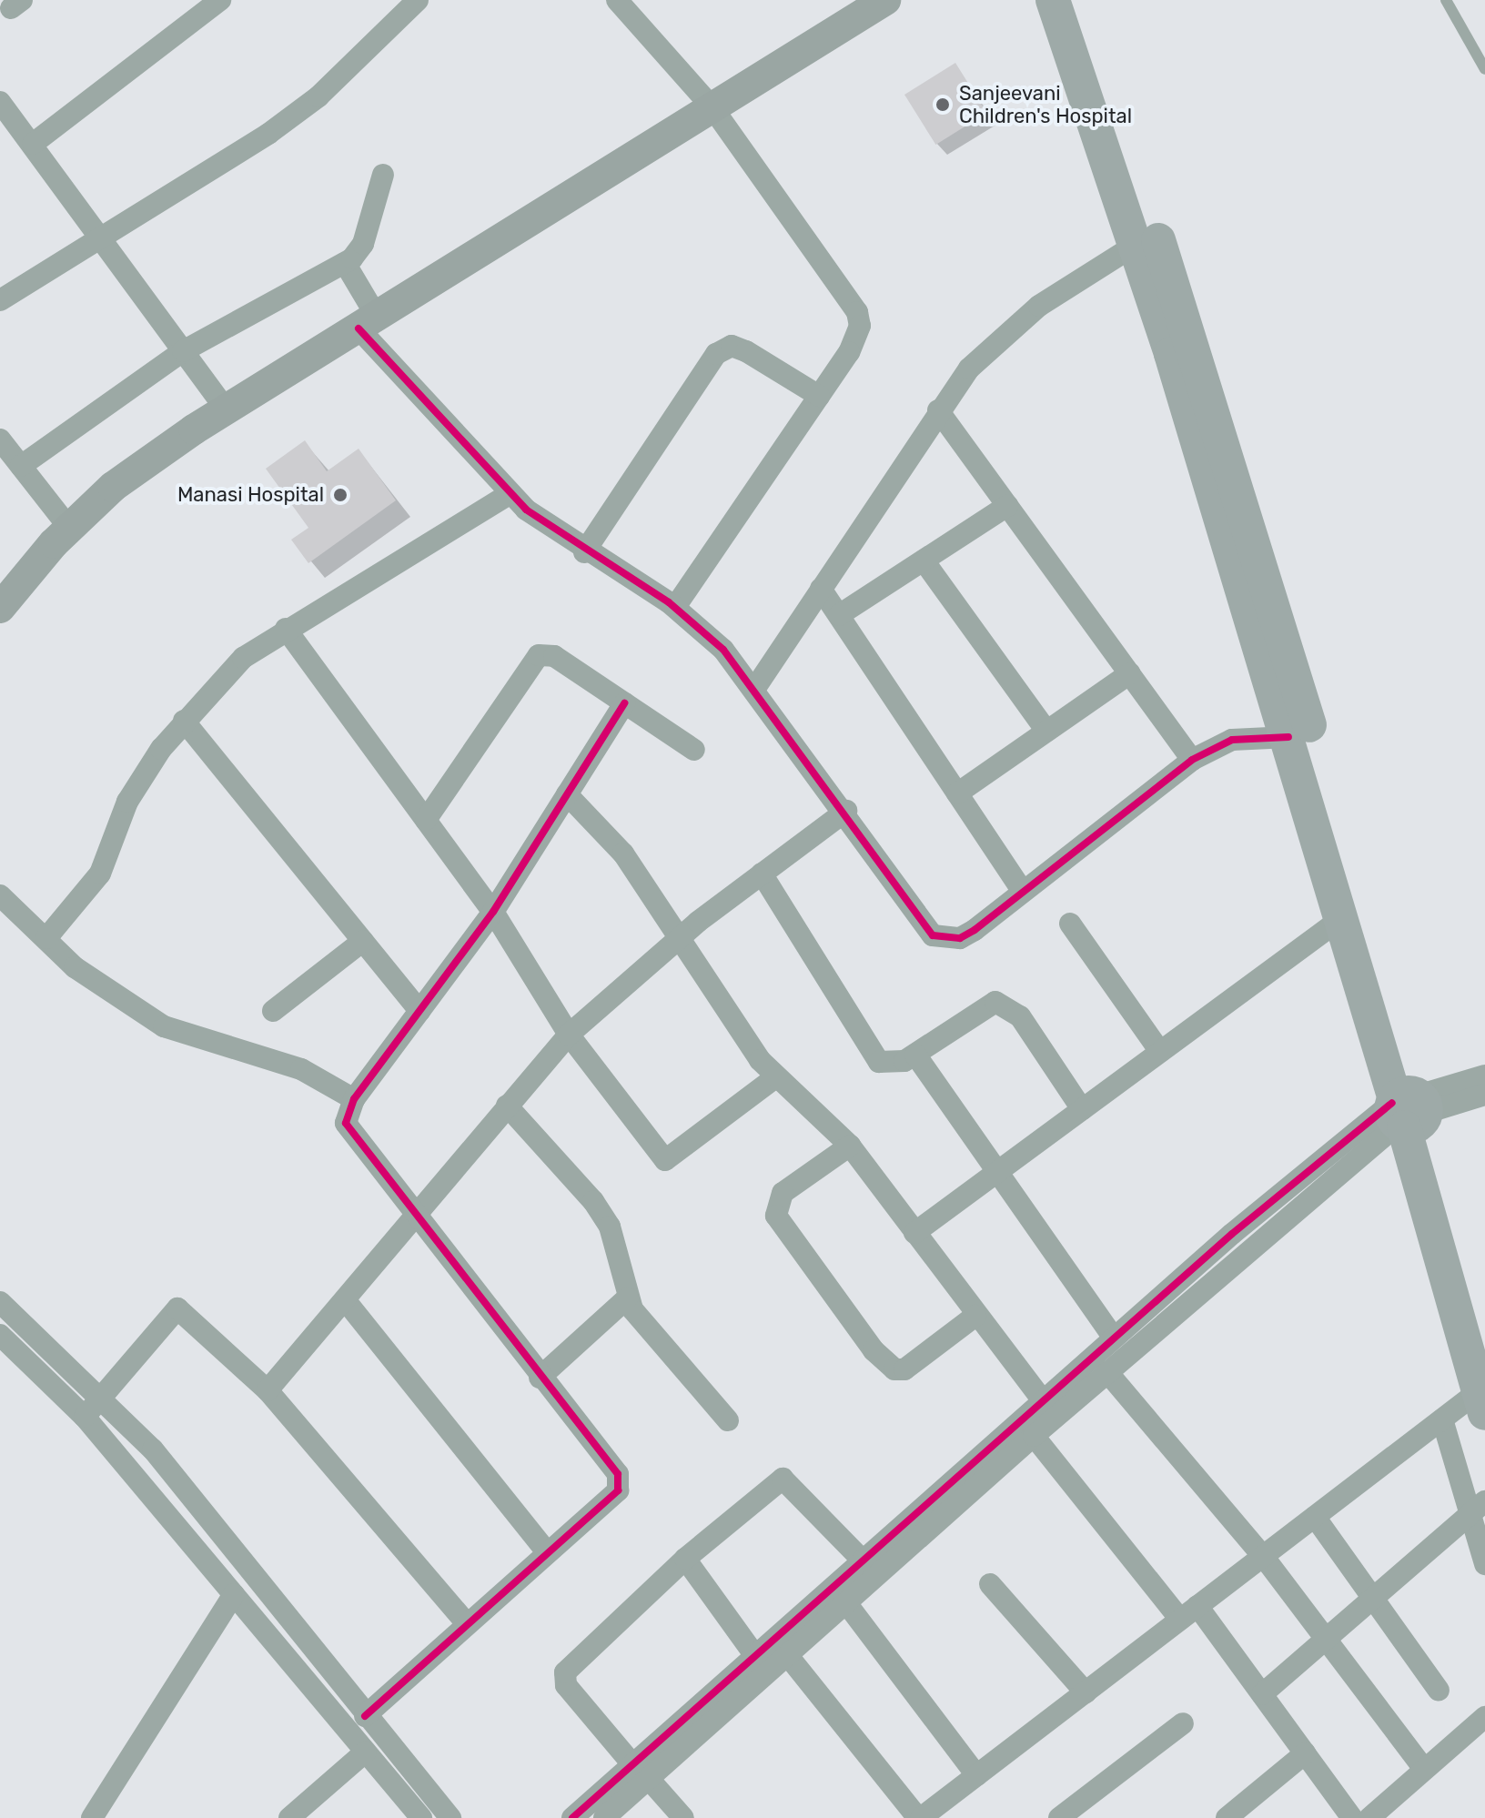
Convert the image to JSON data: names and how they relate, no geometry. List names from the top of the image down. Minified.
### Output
{"places":["Sanjeevani Children's Hospital","Manasi Hospital"]}
